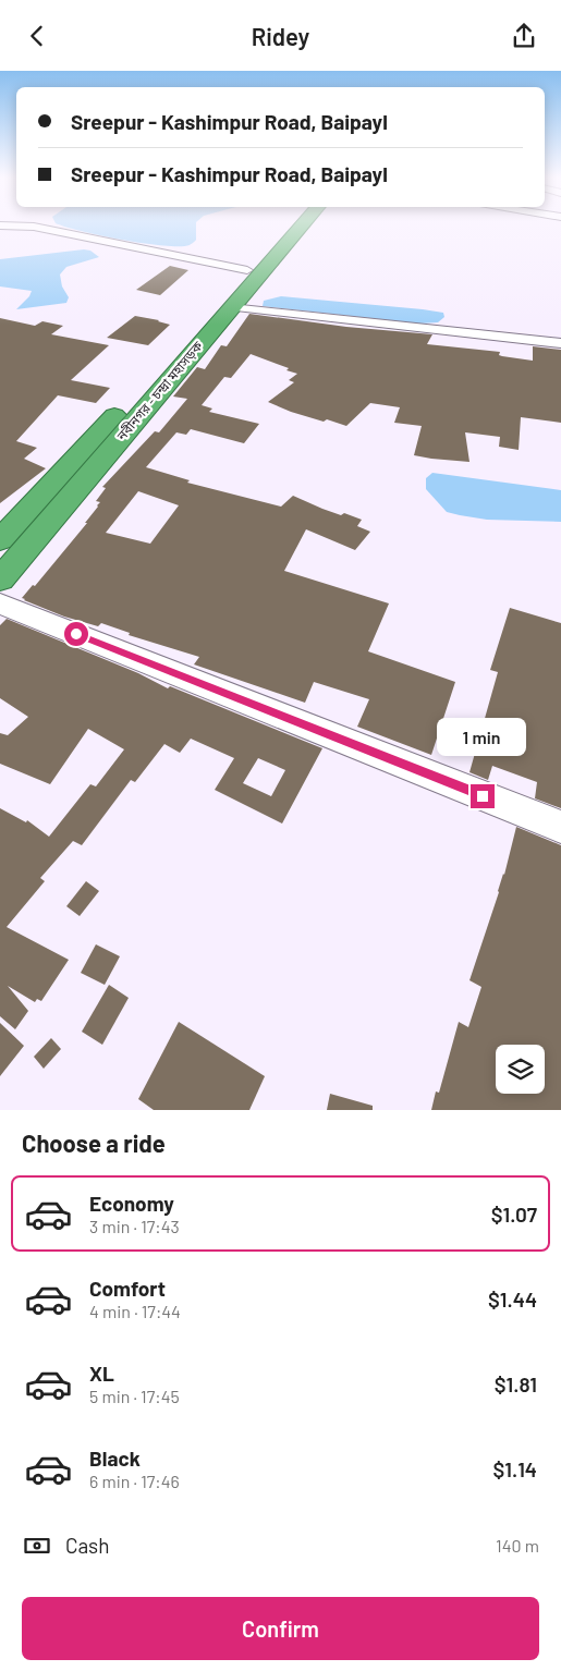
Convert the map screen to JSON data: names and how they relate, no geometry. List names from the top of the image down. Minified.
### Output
{"streets":{"highway":["নবীনগর - চন্দ্রা মহাসড়ক"]},"page":{"header":"Ridey","banner":["Sreepur - Kashimpur Road, Baipayl","Sreepur - Kashimpur Road, Baipayl"],"bubble":"1 min","heading":"Choose a ride","list":[{"name":"Economy","note":"3 min · 17:43","value":"$1.07"},{"name":"Comfort","note":"4 min · 17:44","value":"$1.44"},{"name":"XL","note":"5 min · 17:45","value":"$1.81"},{"name":"Black","note":"6 min · 17:46","value":"$1.14"}],"pay":["Cash","140 m"],"buttons":"Confirm"}}
